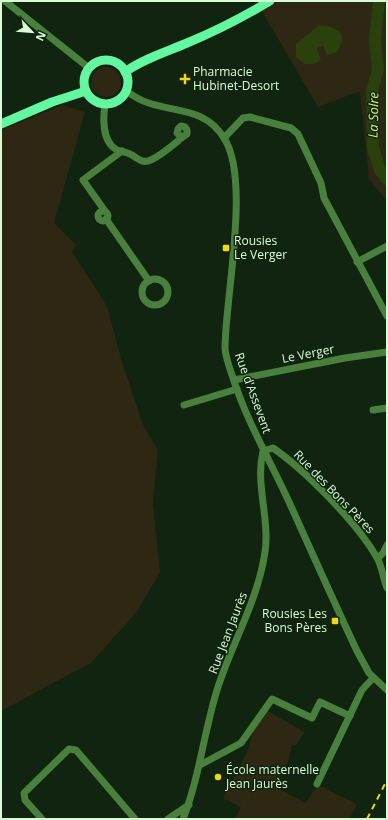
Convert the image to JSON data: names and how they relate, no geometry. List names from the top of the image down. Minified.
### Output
{"streets":{"street":["Le Verger","Rue d'Assevent","Rue des Bons Pères","Rue Jean Jaurès"]},"crossings":[["Le Verger","Rue d'Assevent"],["Rue d'Assevent","Rue des Bons Pères"],["Rue d'Assevent","Rue Jean Jaurès"],["Rue des Bons Pères","Rue Jean Jaurès"]],"water":["La Solre"],"places":{"health":["Pharmacie Hubinet-Desort"],"transit":["Rousies Le Verger","Rousies Les Bons Pères"],"other":["École maternelle Jean Jaurès"]},"north":"bottom right"}
